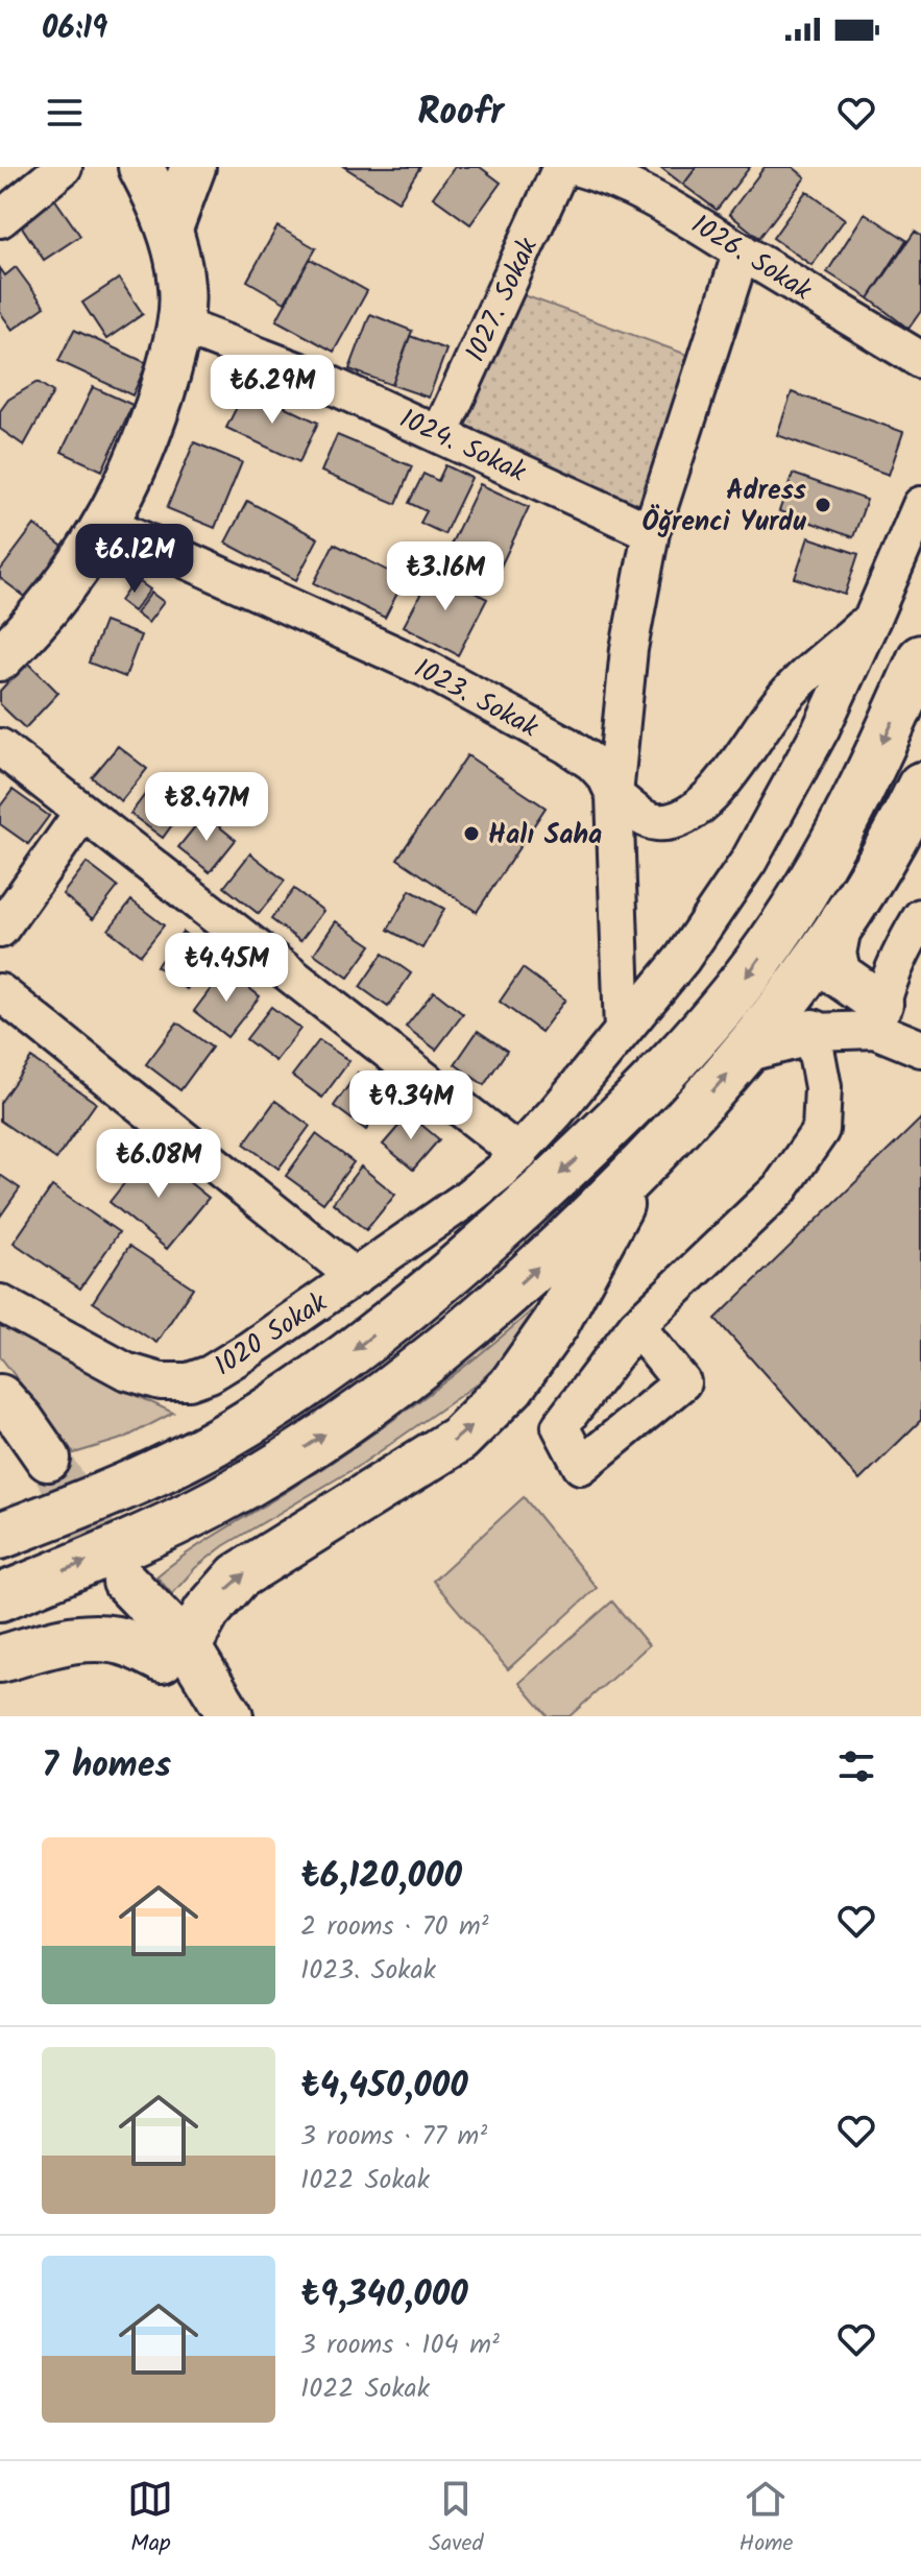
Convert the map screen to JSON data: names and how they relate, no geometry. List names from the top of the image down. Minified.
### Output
{"streets":{"street":["1026. Sokak","1027. Sokak","1024. Sokak","1023. Sokak","1020 Sokak"]},"crossings":[["1027. Sokak","1024. Sokak"]],"places":["Adress Öğrenci Yurdu","Halı Saha"],"page":{"status":"06:19","header":"Roofr","price":["₺6.29M","₺6.12M","₺3.16M","₺8.47M","₺4.45M","₺9.34M","₺6.08M"],"heading":"7 homes","list":[{"name":"₺6,120,000","note":"2 rooms · 70 m² · 1023. Sokak"},{"name":"₺4,450,000","note":"3 rooms · 77 m² · 1022 Sokak"},{"name":"₺9,340,000","note":"3 rooms · 104 m² · 1022 Sokak"}],"tabs":["Map","Saved","Home"]}}
